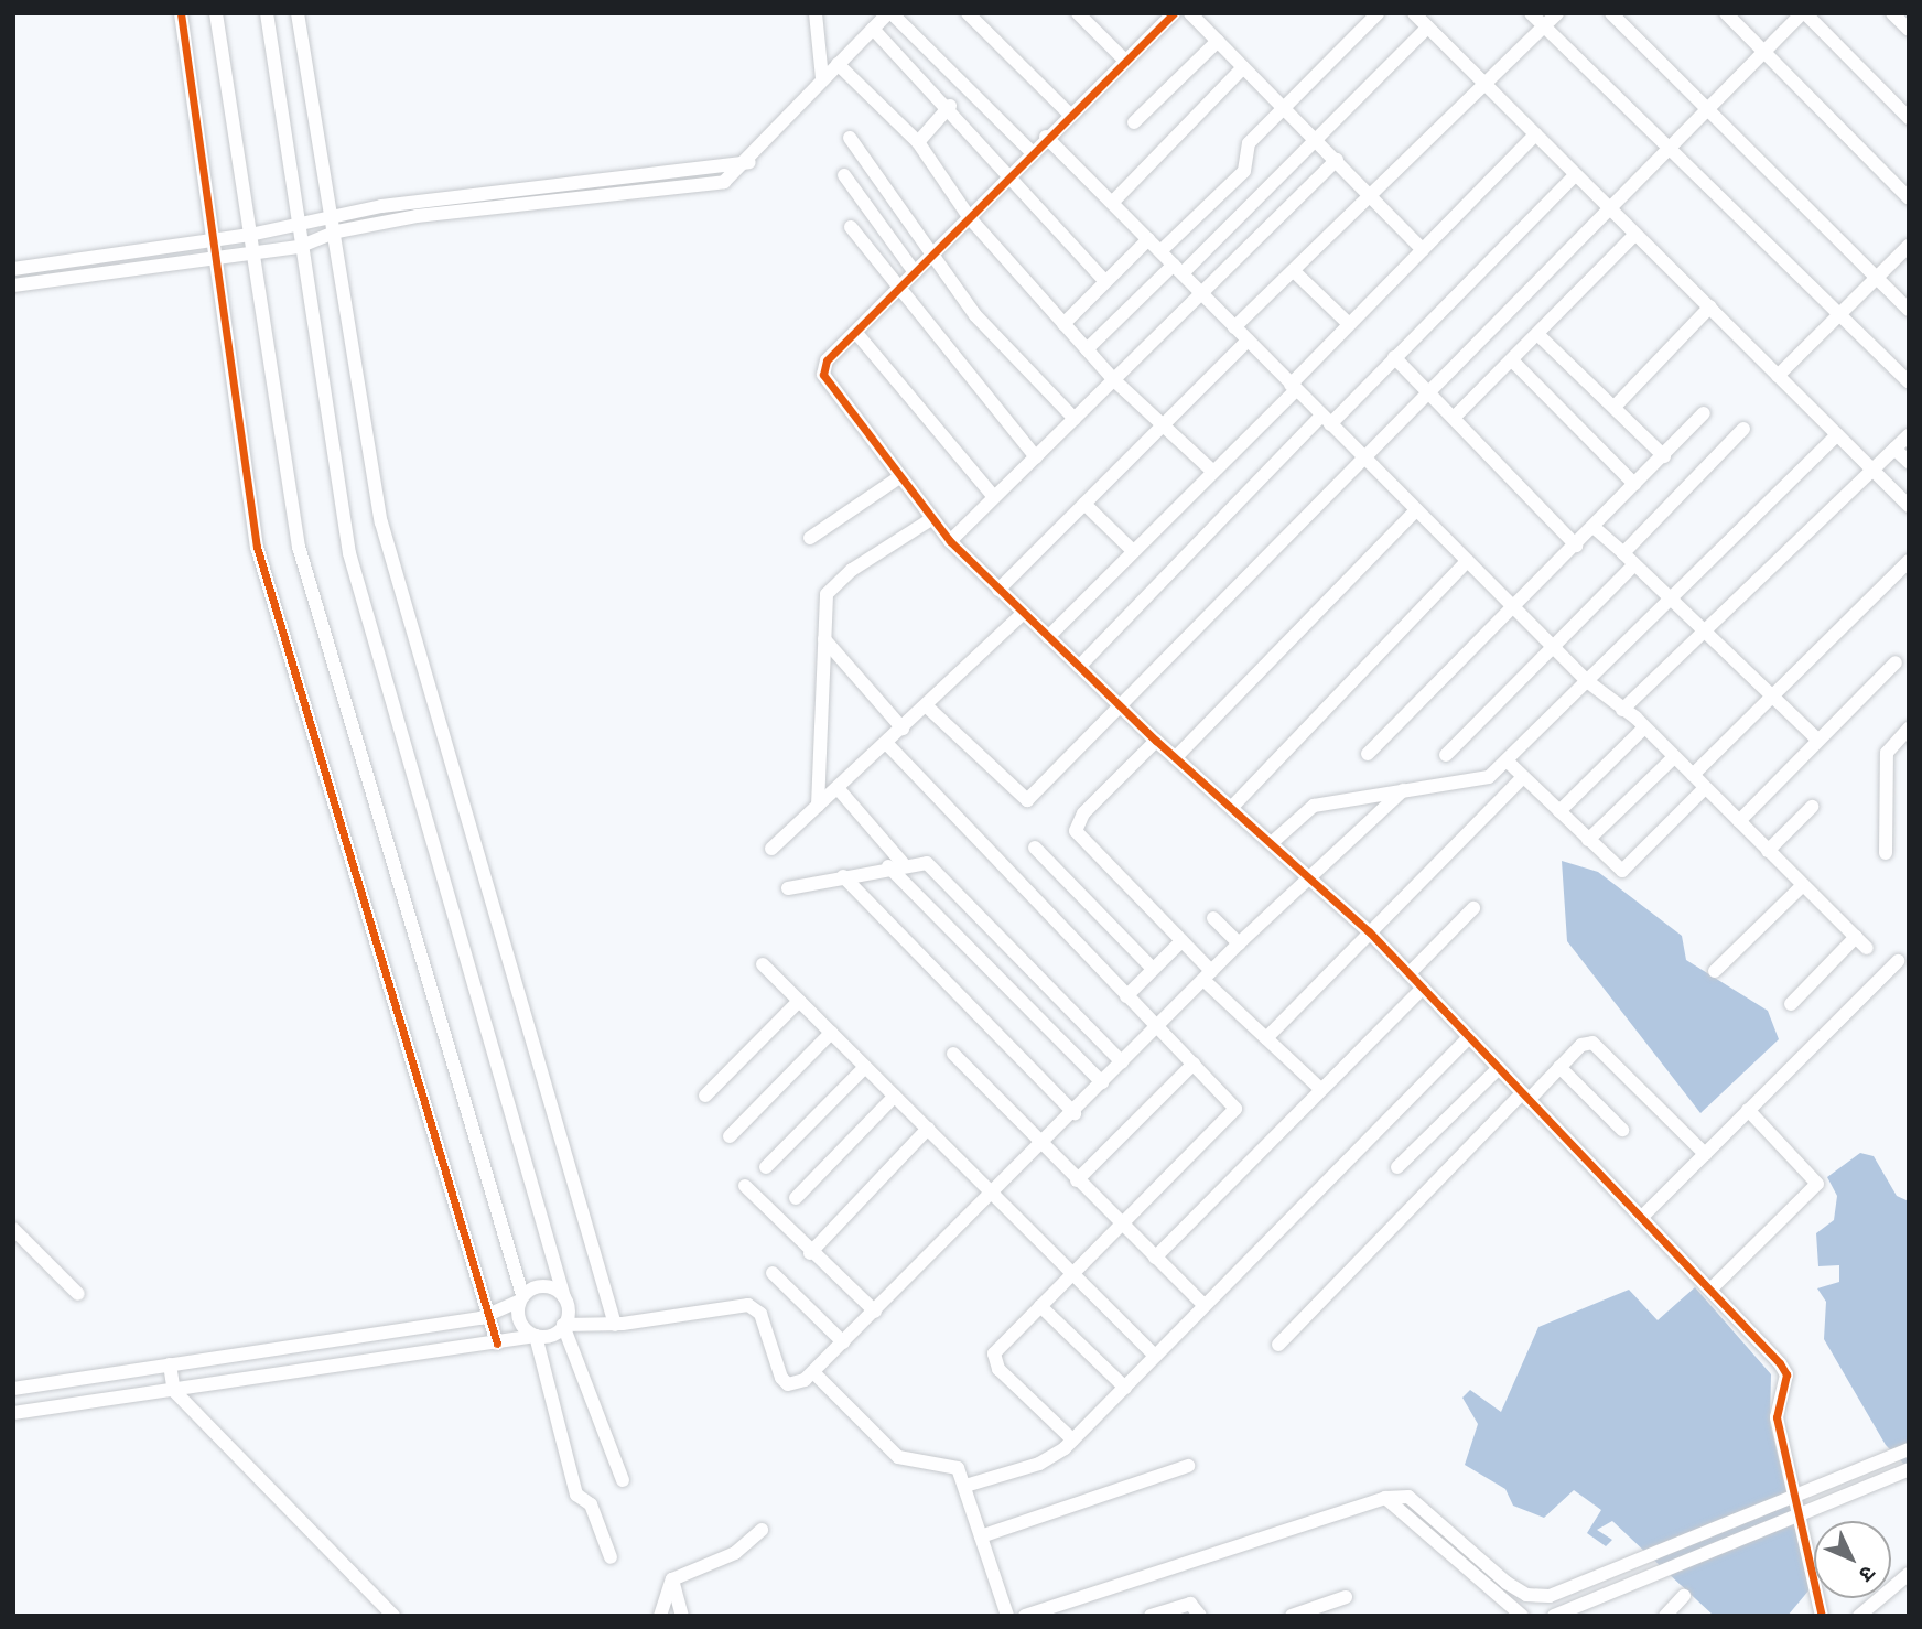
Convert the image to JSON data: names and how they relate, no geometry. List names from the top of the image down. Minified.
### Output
{"north":"bottom right"}
